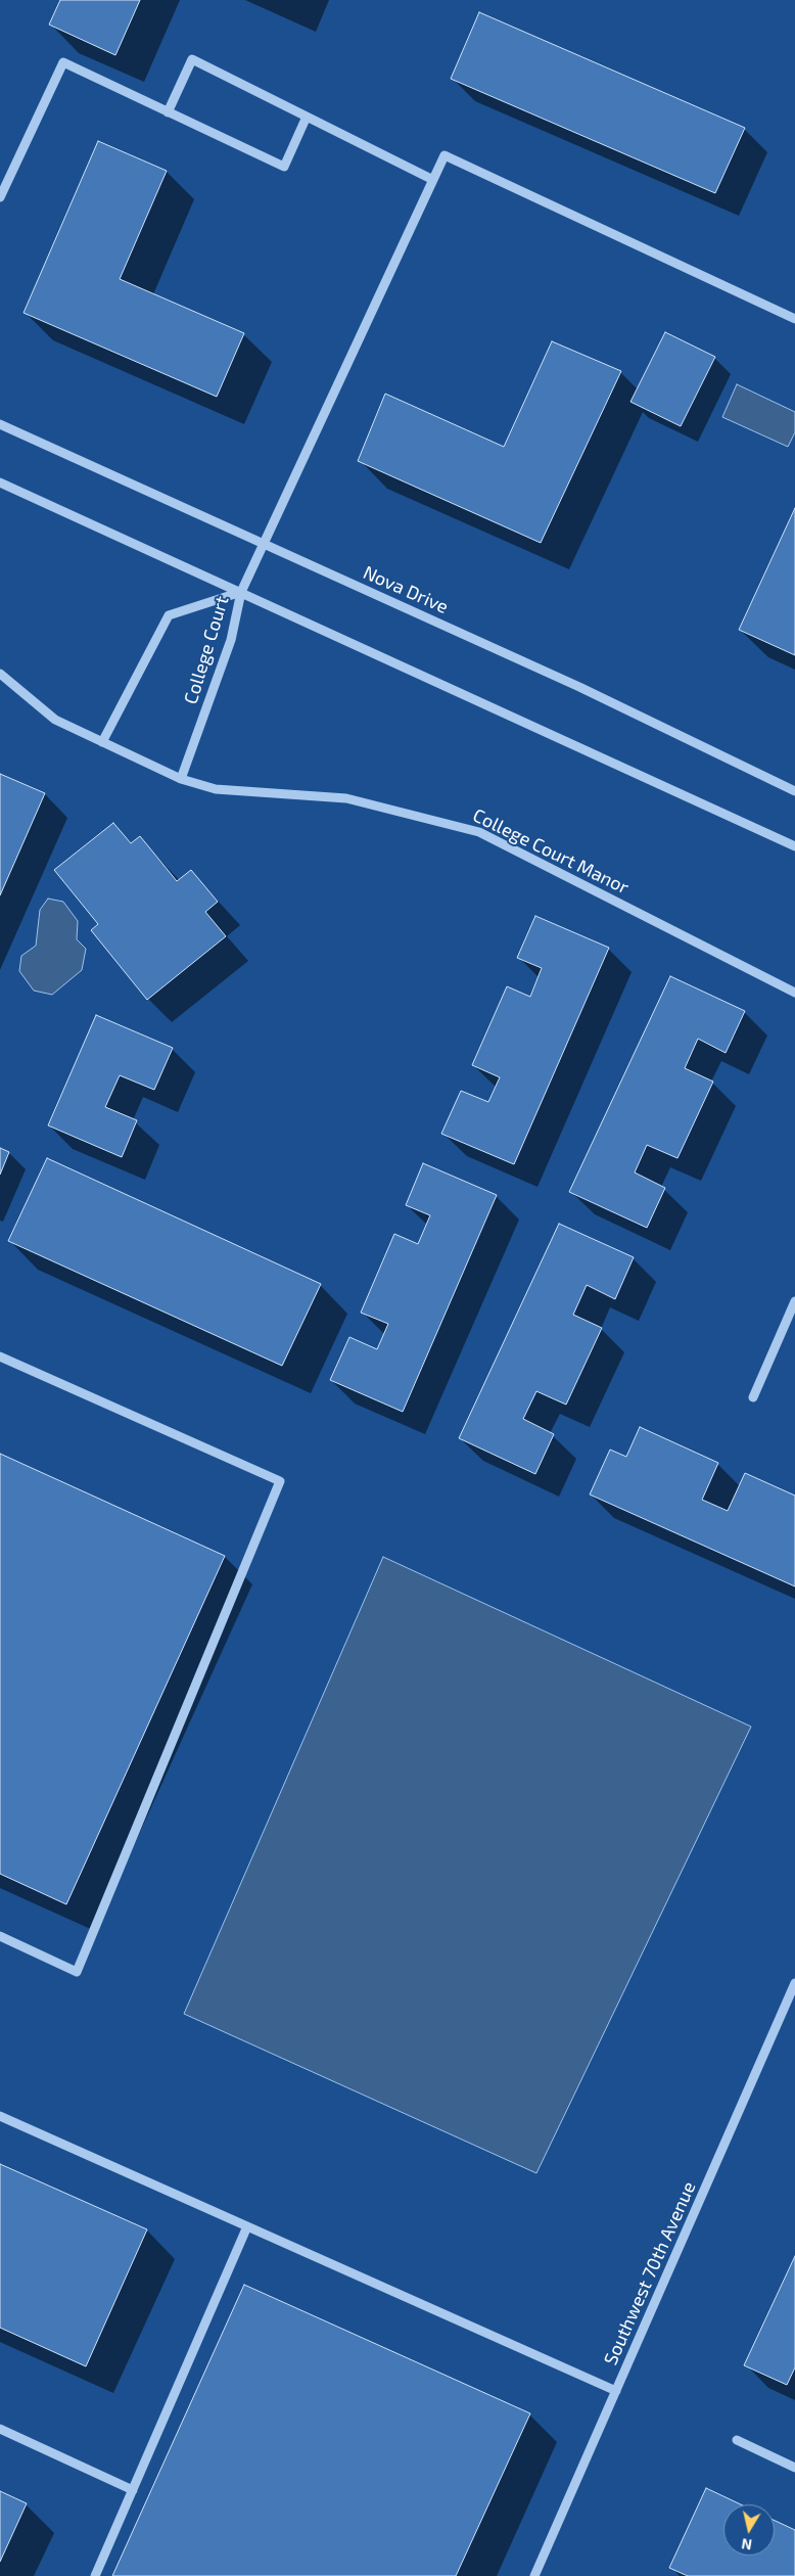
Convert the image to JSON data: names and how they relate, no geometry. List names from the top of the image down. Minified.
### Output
{"streets":{"street":["Nova Drive","College Court","College Court Manor","Southwest 70th Avenue"]},"crossings":[["College Court","College Court Manor"]],"north":"bottom"}
